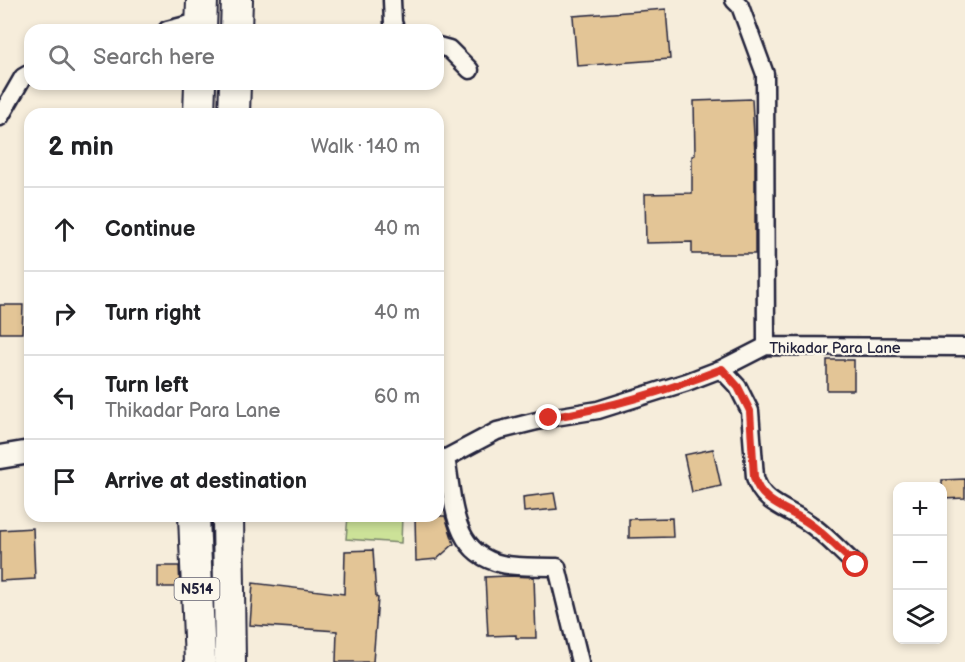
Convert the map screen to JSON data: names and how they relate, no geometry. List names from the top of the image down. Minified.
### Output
{"streets":{"highway":["N514"],"street":["Thikadar Para Lane"]},"page":{"search":"Search here","heading":["2 min","Walk · 140 m"],"list":[["Continue","40 m"],["Turn right","40 m"],["Turn left","Thikadar Para Lane","60 m"],"Arrive at destination"],"map_buttons":["+","−"]}}
